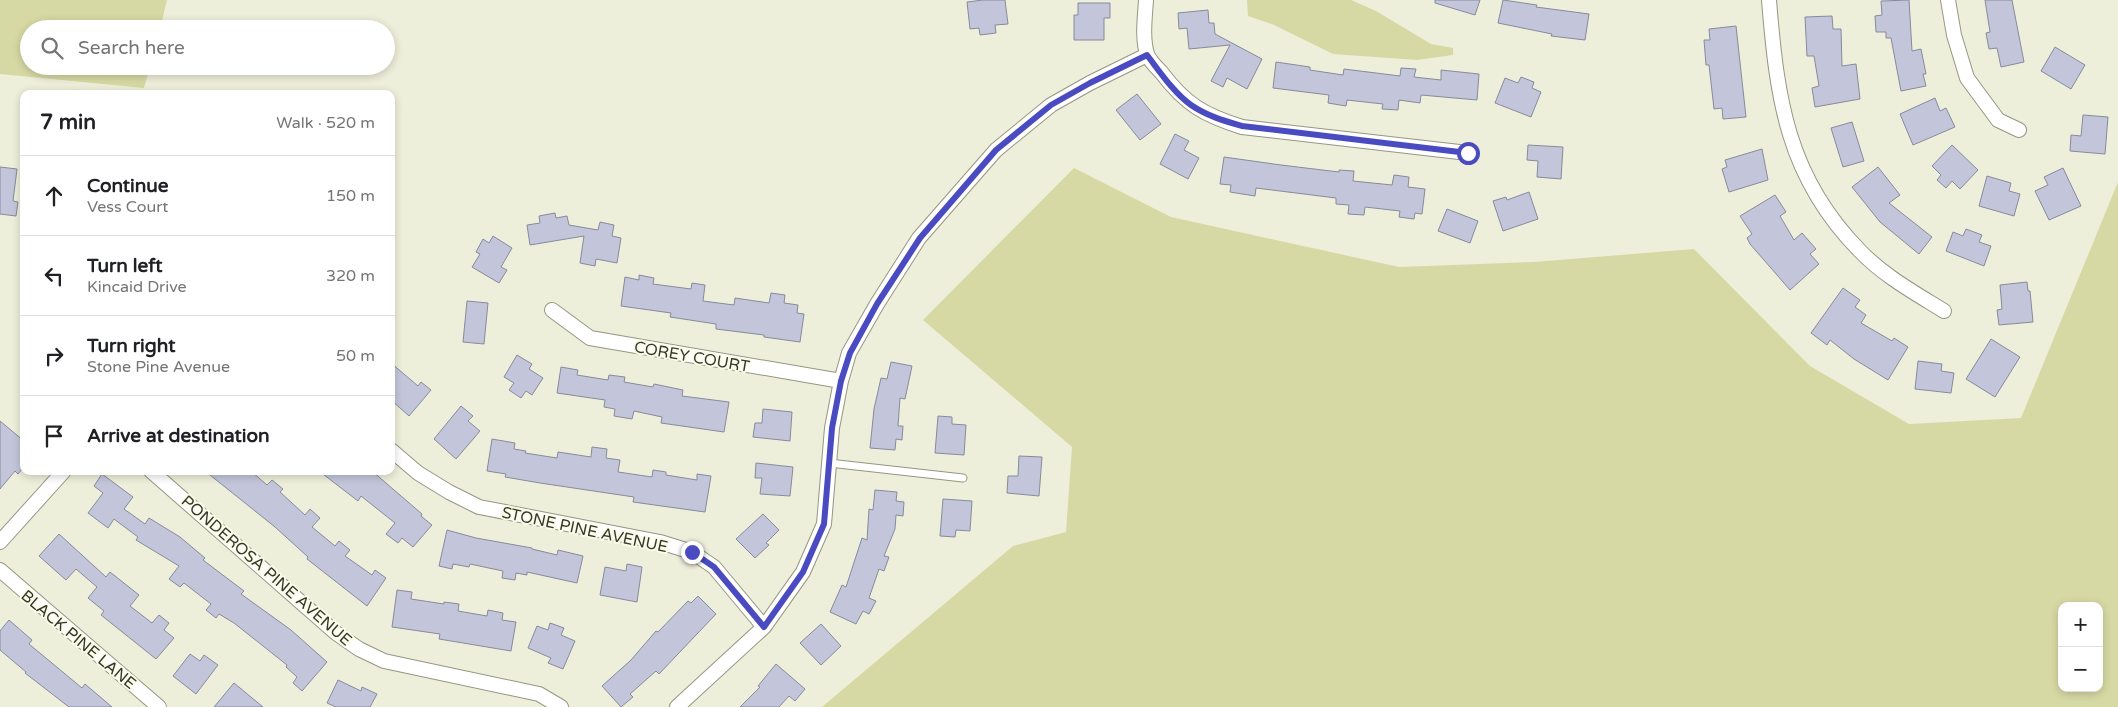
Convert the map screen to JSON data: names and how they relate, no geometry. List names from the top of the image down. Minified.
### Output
{"streets":{"street":["COREY COURT","STONE PINE AVENUE","PONDEROSA PINE AVENUE","BLACK PINE LANE"]},"page":{"search":"Search here","heading":["7 min","Walk · 520 m"],"list":[["Continue","Vess Court","150 m"],["Turn left","Kincaid Drive","320 m"],["Turn right","Stone Pine Avenue","50 m"],"Arrive at destination"],"map_buttons":["+","−"]}}
